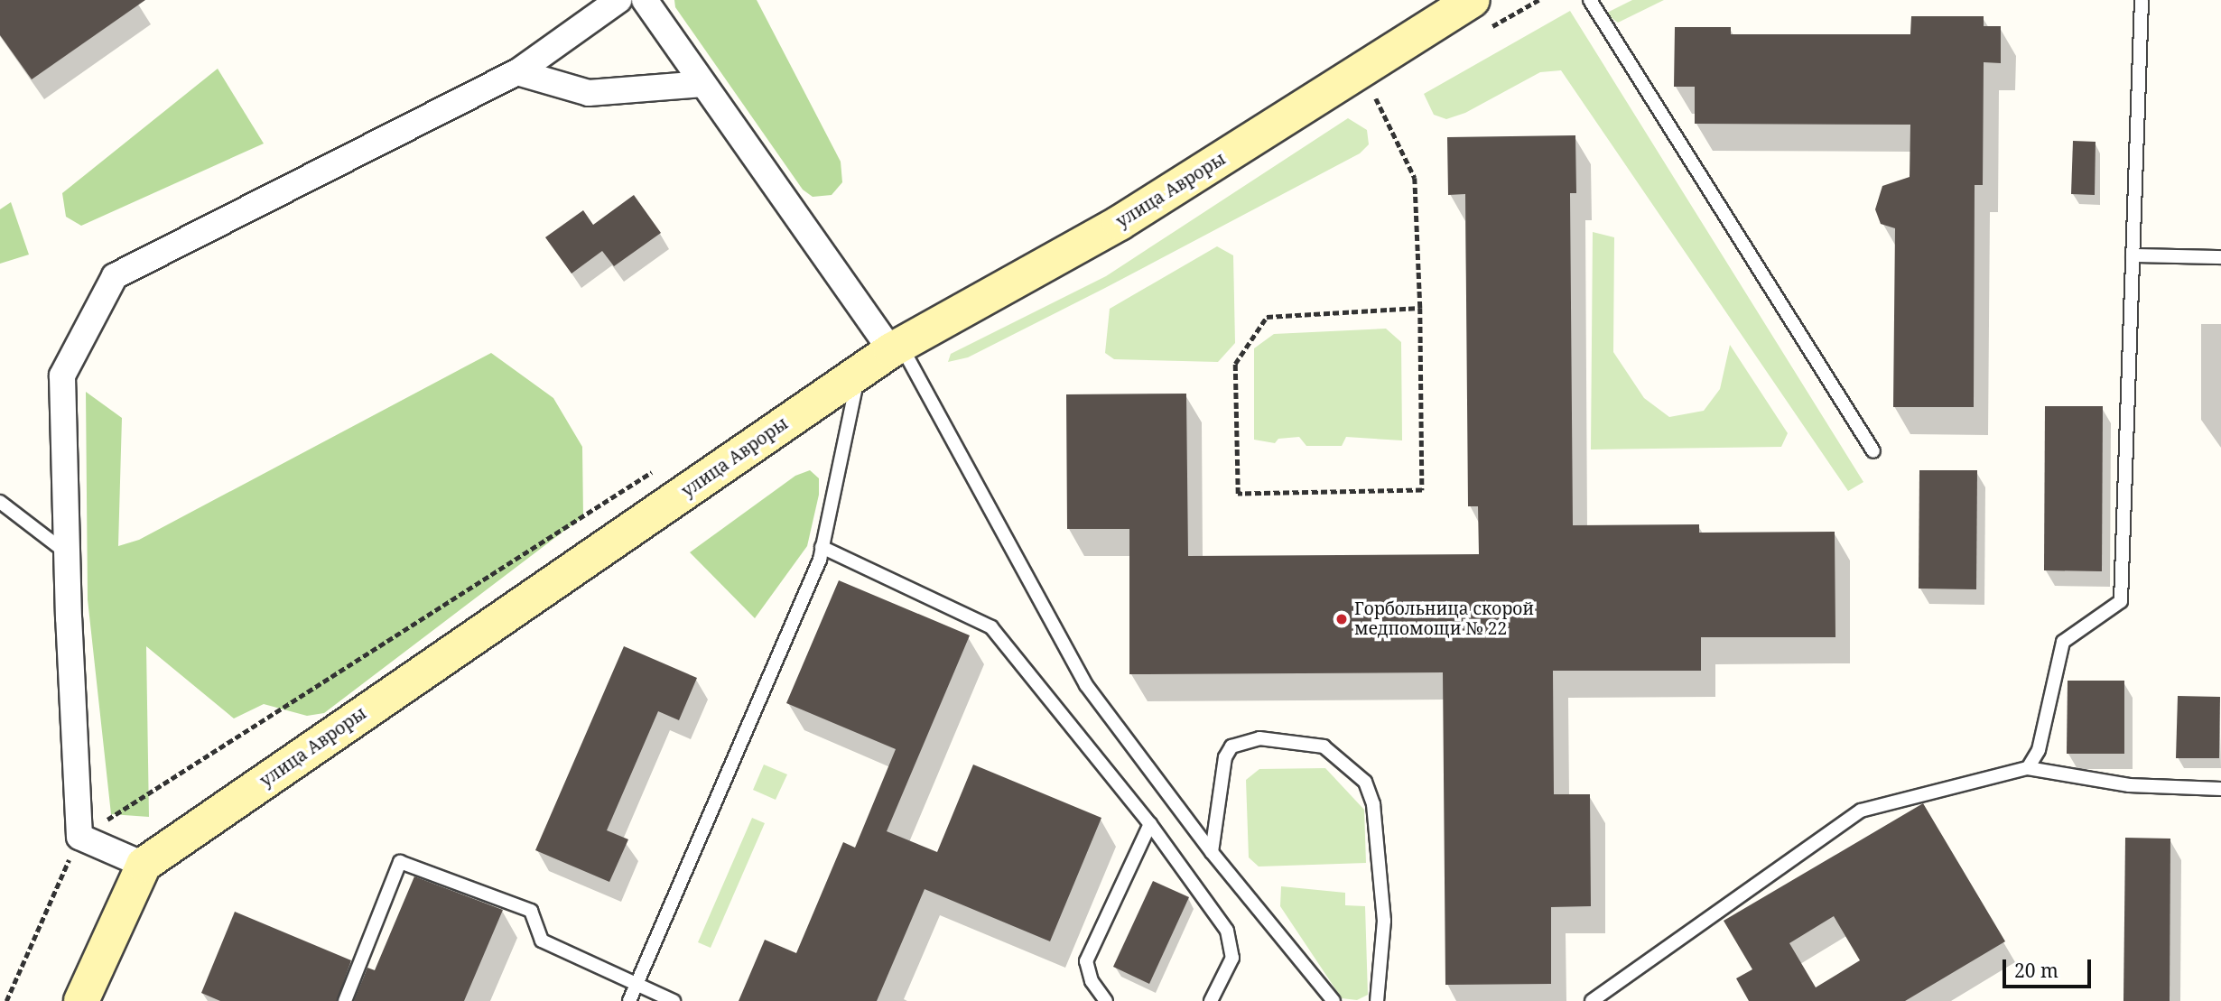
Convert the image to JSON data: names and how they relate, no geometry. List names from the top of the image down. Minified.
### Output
{"streets":{"street":["улица Авроры"]},"places":["Горбольница скорой медпомощи № 22"],"scale_bar":"20 m"}
